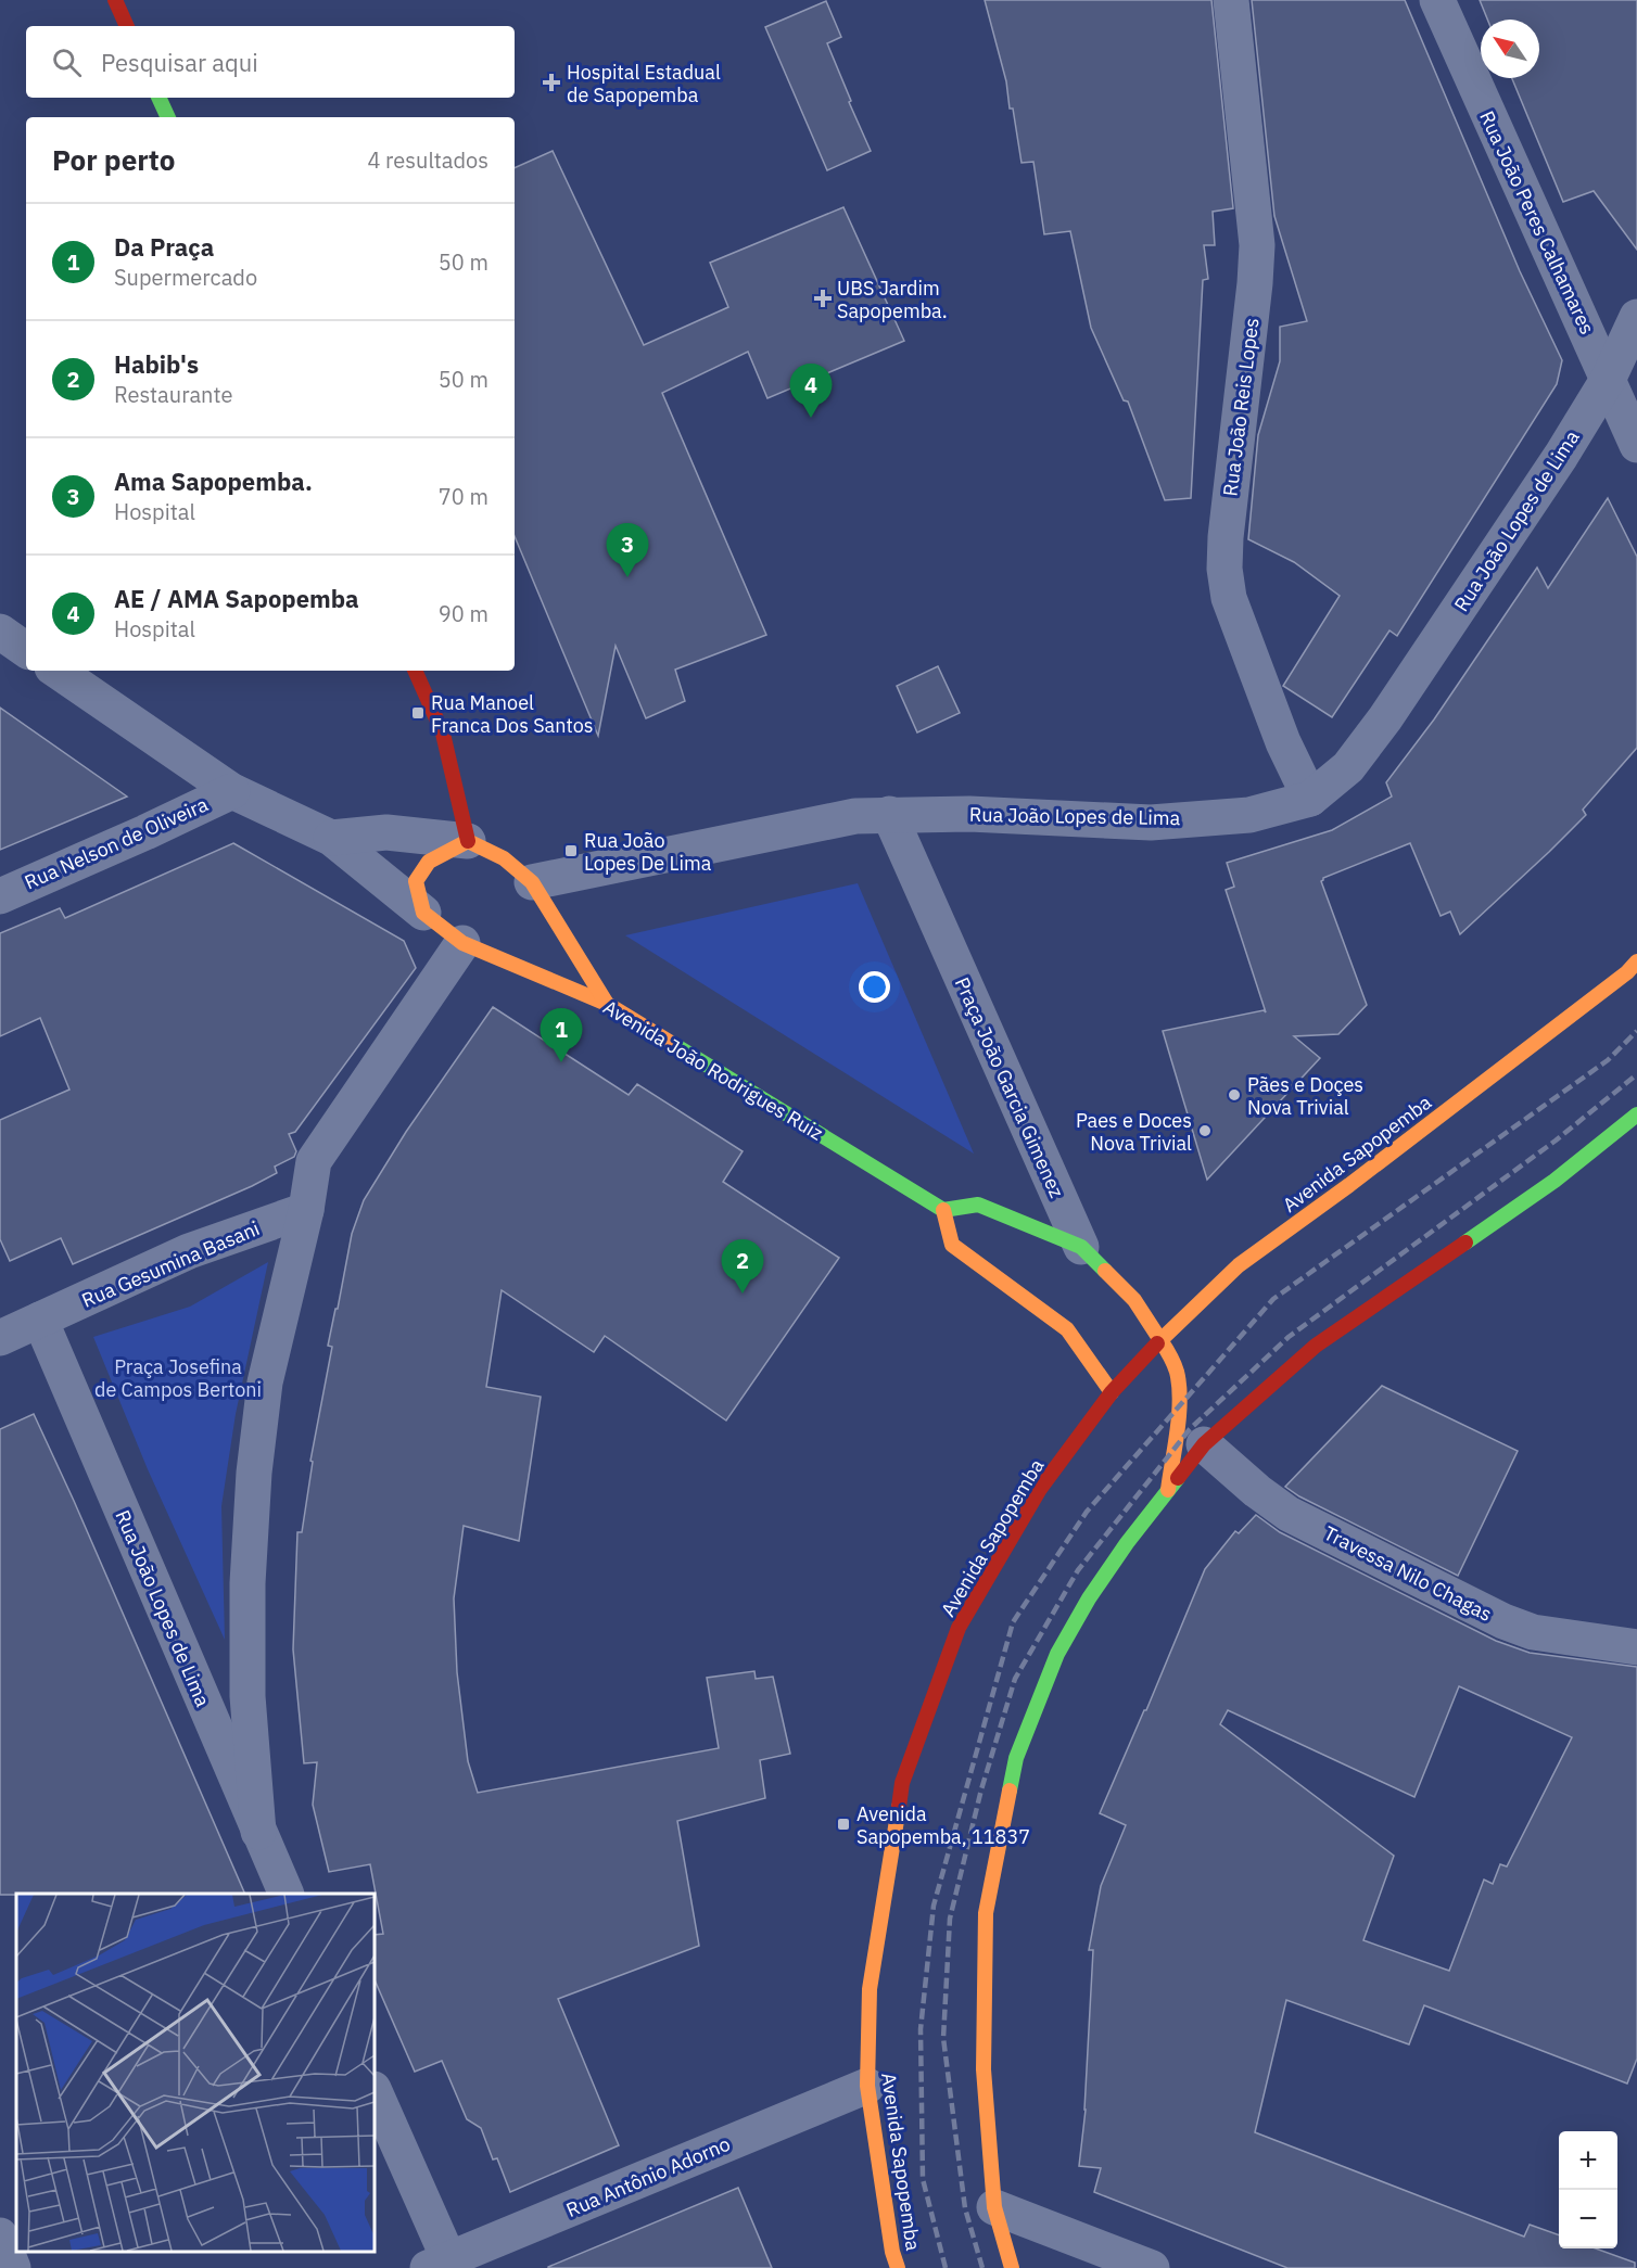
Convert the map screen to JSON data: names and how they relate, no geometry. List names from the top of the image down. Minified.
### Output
{"streets":{"main road":["Avenida João Rodrigues Ruiz","Praça João Garcia Gimenez","Avenida Sapopemba"],"street":["Rua João Peres Calhamares","Rua João Reis Lopes","Rua João Lopes de Lima","Rua Nelson de Oliveira","Rua Gesumina Basani","Travessa Nilo Chagas","Rua Antônio Adorno"]},"crossings":[["Rua João Peres Calhamares","Rua João Lopes de Lima"],["Rua João Reis Lopes","Rua João Lopes de Lima"],["Rua João Lopes de Lima","Praça João Garcia Gimenez"],["Rua João Lopes de Lima","Rua Gesumina Basani"],["Rua Nelson de Oliveira","Avenida João Rodrigues Ruiz"],["Praça João Garcia Gimenez","Avenida Sapopemba"],["Avenida Sapopemba","Rua Antônio Adorno"]],"parks":["Praça Josefina de Campos Bertoni"],"places":{"health":["Hospital Estadual de Sapopemba","UBS Jardim Sapopemba."],"transit":["Rua Manoel Franca Dos Santos","Rua João Lopes De Lima","Avenida Sapopemba, 11837"],"other":["Pães e Doçes Nova Trivial","Paes e Doces Nova Trivial"]},"north":"top left","page":{"search":"Pesquisar aqui","heading":["Por perto","4 resultados"],"list":[{"mark":"1","name":"Da Praça","note":"Supermercado","value":"50 m"},{"mark":"2","name":"Habib's","note":"Restaurante","value":"50 m"},{"mark":"3","name":"Ama Sapopemba.","note":"Hospital","value":"70 m"},{"mark":"4","name":"AE / AMA Sapopemba","note":"Hospital","value":"90 m"}],"pins":["4","3","1","2"],"map_buttons":["+","−"]}}
